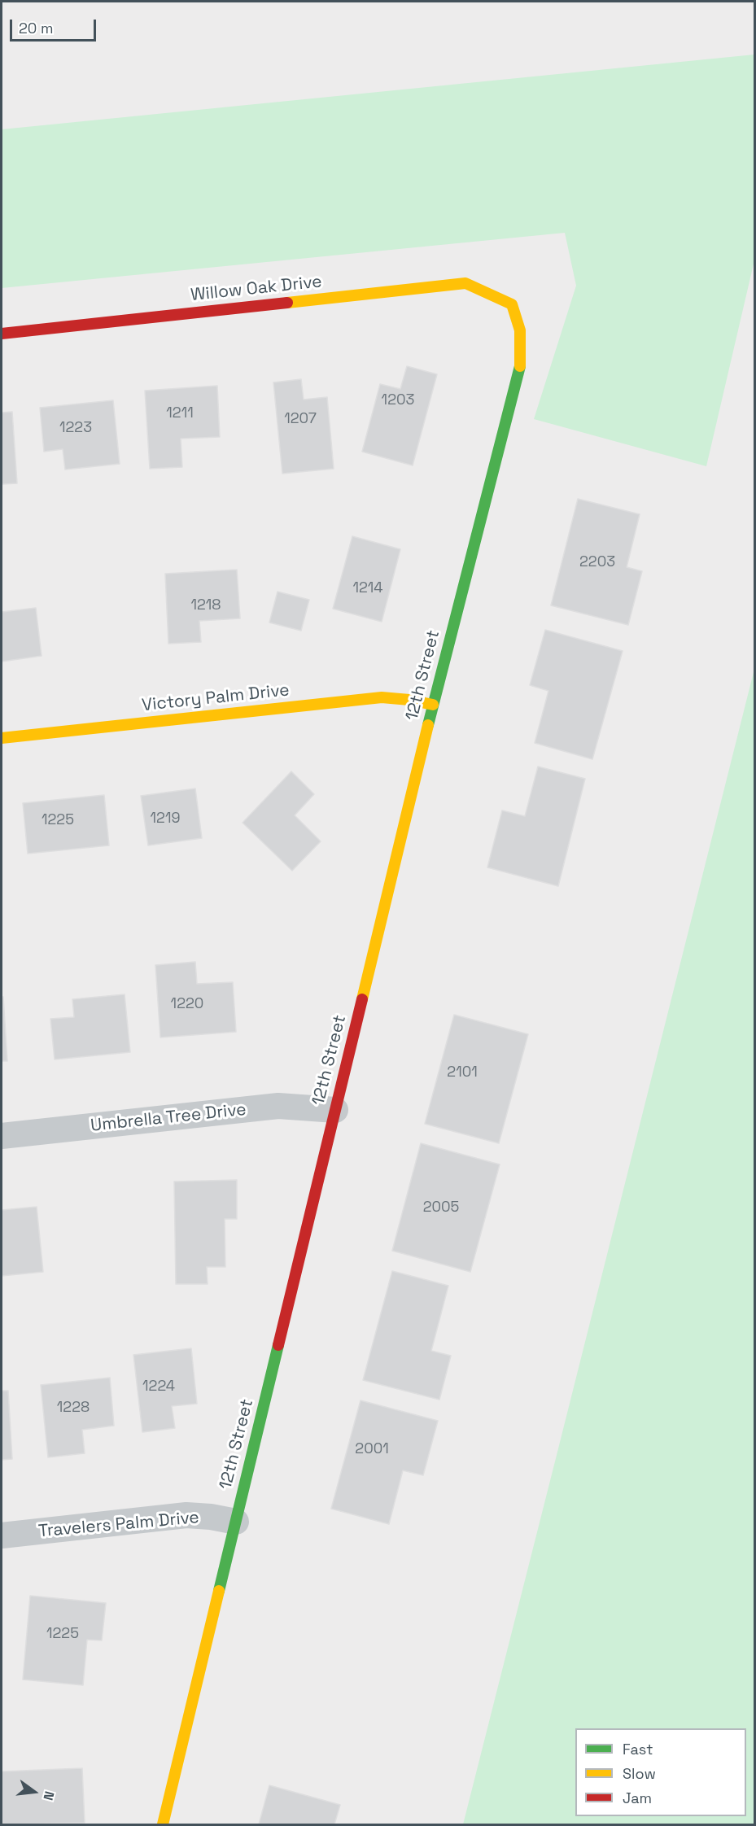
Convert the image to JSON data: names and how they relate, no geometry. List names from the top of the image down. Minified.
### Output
{"streets":{"street":["Willow Oak Drive","12th Street","Victory Palm Drive","Umbrella Tree Drive","Travelers Palm Drive"]},"crossings":[["Willow Oak Drive","12th Street"],["12th Street","Victory Palm Drive"],["12th Street","Umbrella Tree Drive"],["12th Street","Travelers Palm Drive"]],"house_numbers":["1203","1211","1207","1223","2203","1214","1218","1219","1225","1220","2101","2005","1224","1228","2001","1225"],"legend":["Fast","Slow","Jam"],"scale_bar":"20 m","north":"right"}
